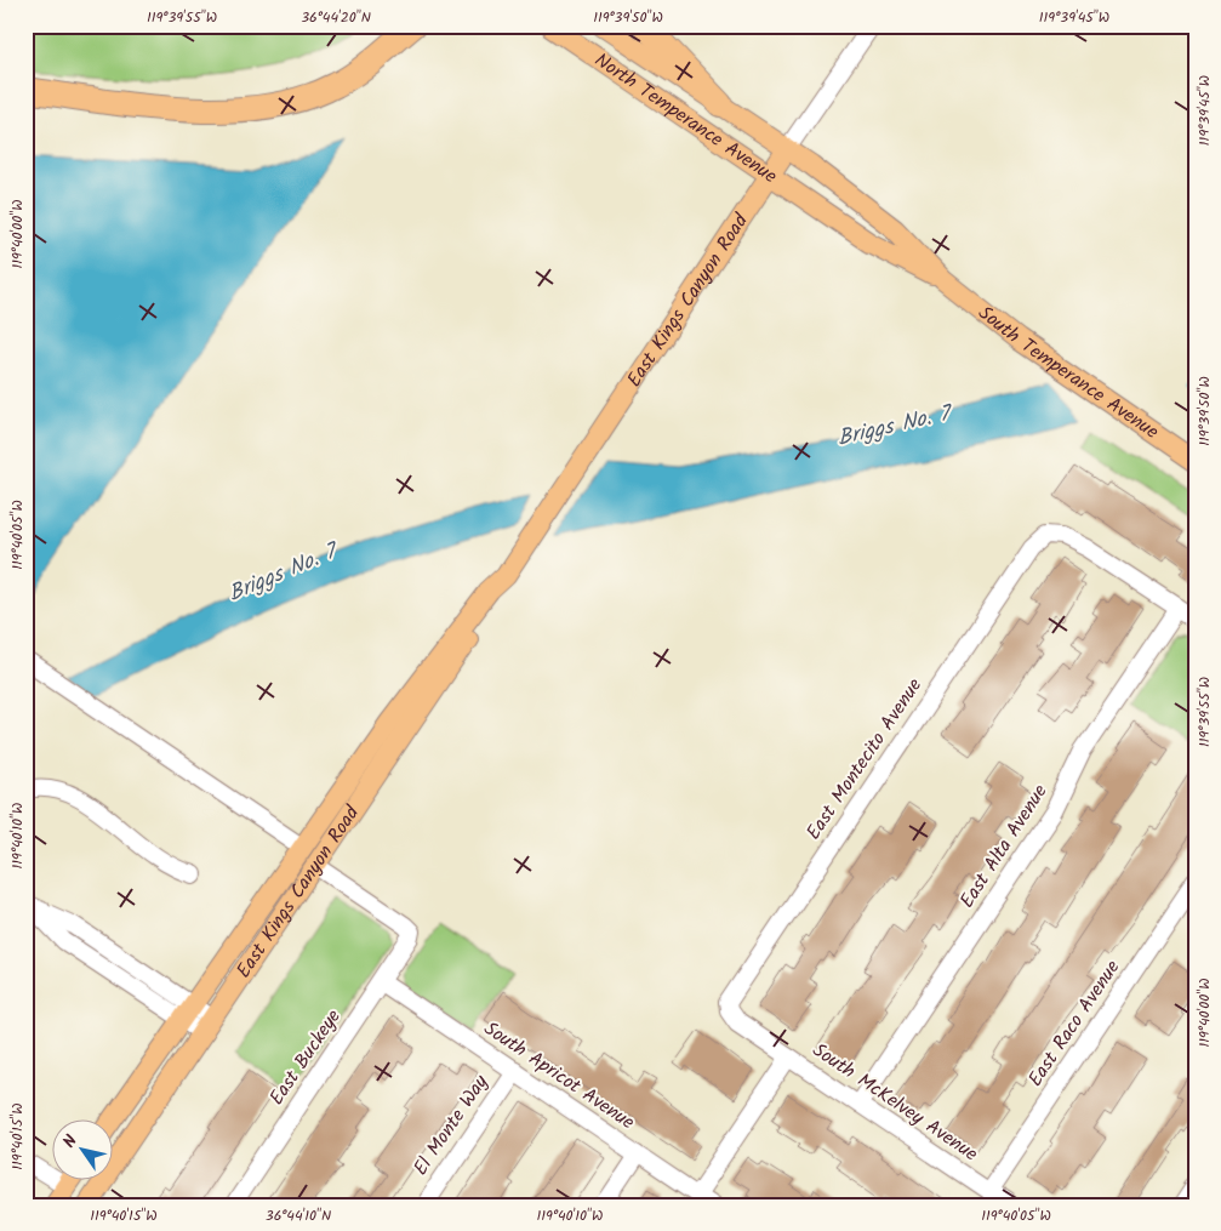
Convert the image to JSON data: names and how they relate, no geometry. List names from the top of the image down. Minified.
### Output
{"streets":{"main road":["North Temperance Avenue","East Kings Canyon Road","South Temperance Avenue"],"street":["East Montecito Avenue","East Alta Avenue","East Raco Avenue","East Buckeye","South Apricot Avenue","South McKelvey Avenue","El Monte Way"]},"crossings":[["North Temperance Avenue","East Kings Canyon Road"],["North Temperance Avenue","South Temperance Avenue"],["East Kings Canyon Road","East Buckeye"],["East Montecito Avenue","East Alta Avenue"],["East Montecito Avenue","South McKelvey Avenue"],["East Alta Avenue","South McKelvey Avenue"],["East Raco Avenue","South McKelvey Avenue"],["East Buckeye","South Apricot Avenue"],["South Apricot Avenue","El Monte Way"]],"water":["Briggs No. 7"],"north":"top left","coordinates":["119°39'55\"W","36°44'20\"N","119°39'50\"W","119°39'45\"W","119°40'00\"W","119°40'05\"W","119°40'10\"W","119°40'15\"W","36°44'10\"N"]}
